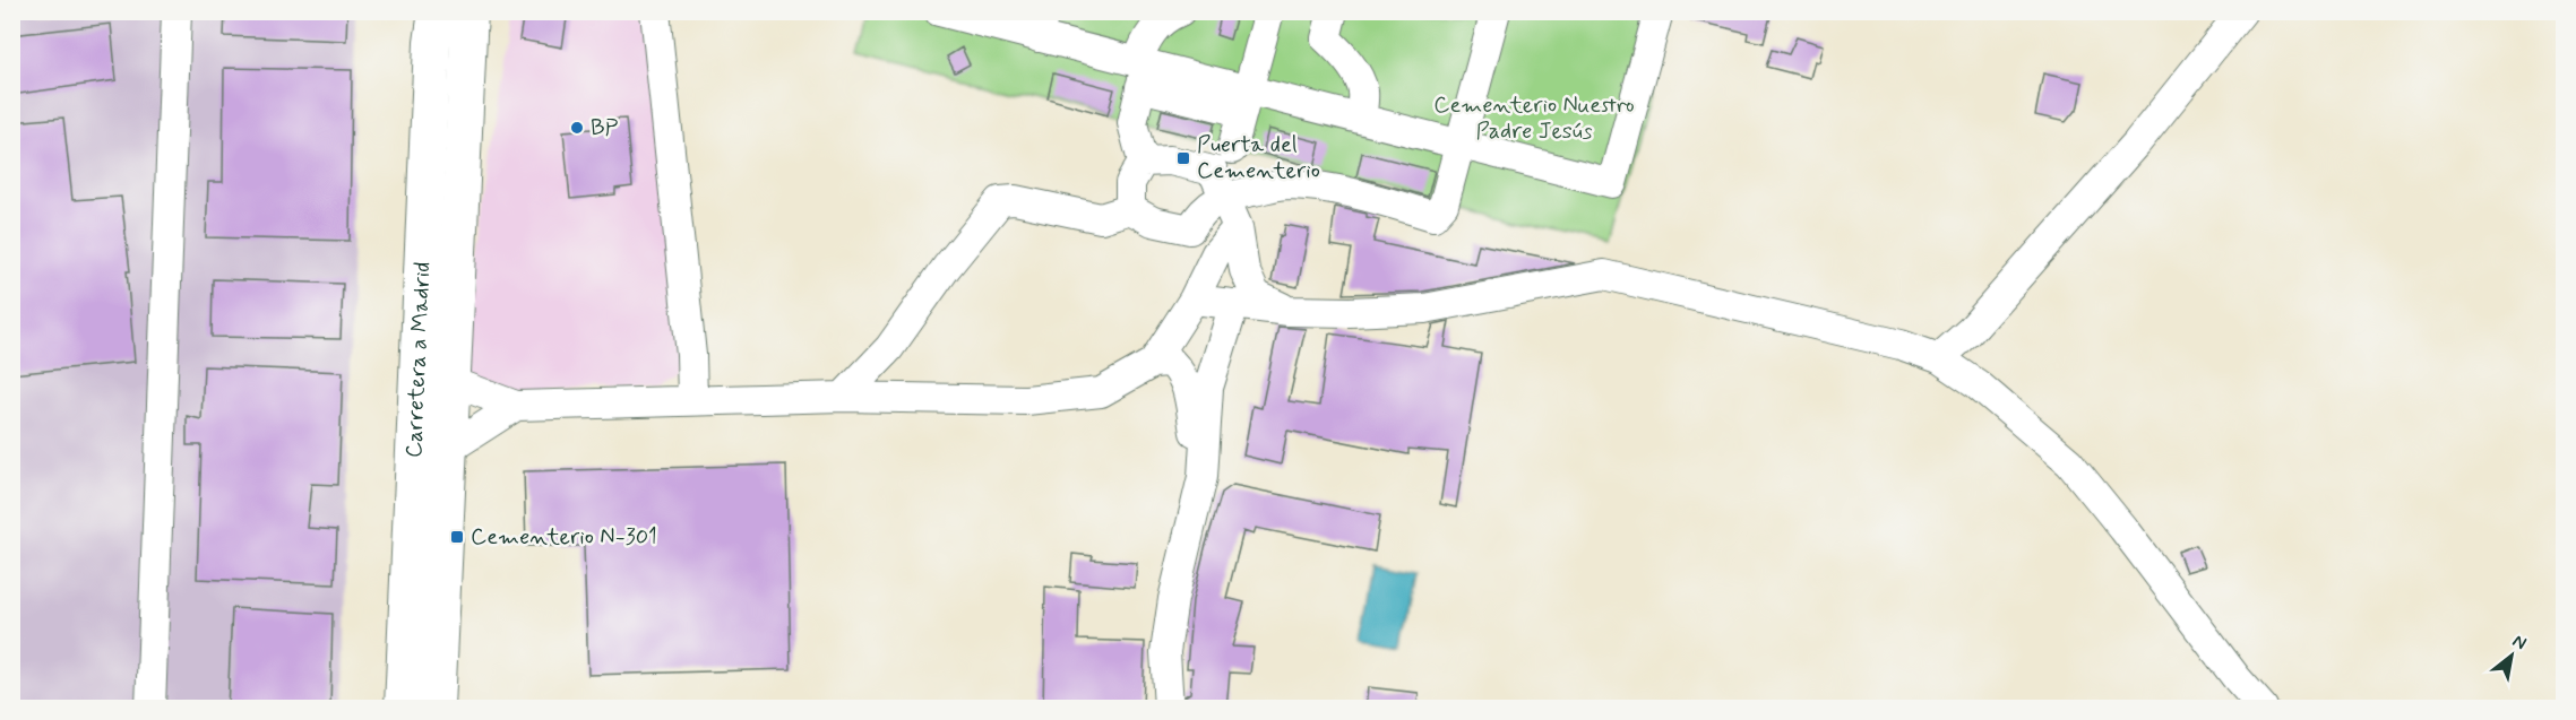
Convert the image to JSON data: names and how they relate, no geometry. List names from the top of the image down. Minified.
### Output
{"streets":{"main road":["Carretera a Madrid"]},"parks":["Cementerio Nuestro Padre Jesús"],"places":{"other":["BP"],"transit":["Puerta del Cementerio","Cementerio N-301"]},"north":"top right"}
